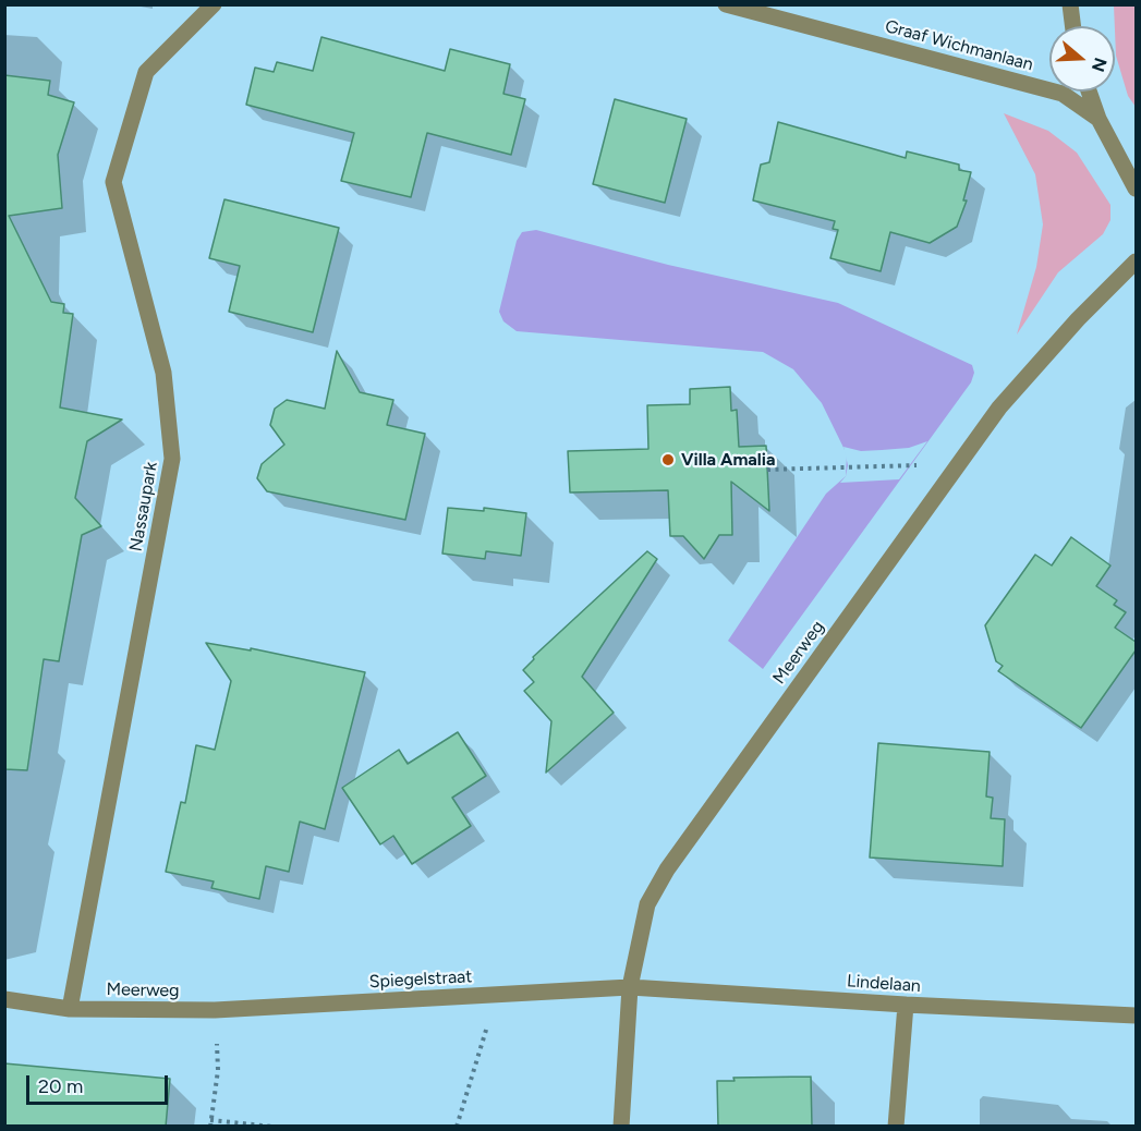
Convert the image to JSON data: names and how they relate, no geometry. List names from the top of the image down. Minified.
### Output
{"streets":{"street":["Graaf Wichmanlaan","Nassaupark","Meerweg","Spiegelstraat","Lindelaan"]},"crossings":[["Nassaupark","Meerweg"],["Meerweg","Spiegelstraat"],["Meerweg","Lindelaan"],["Spiegelstraat","Lindelaan"]],"places":["Villa Amalia"],"scale_bar":"20 m","north":"right"}
